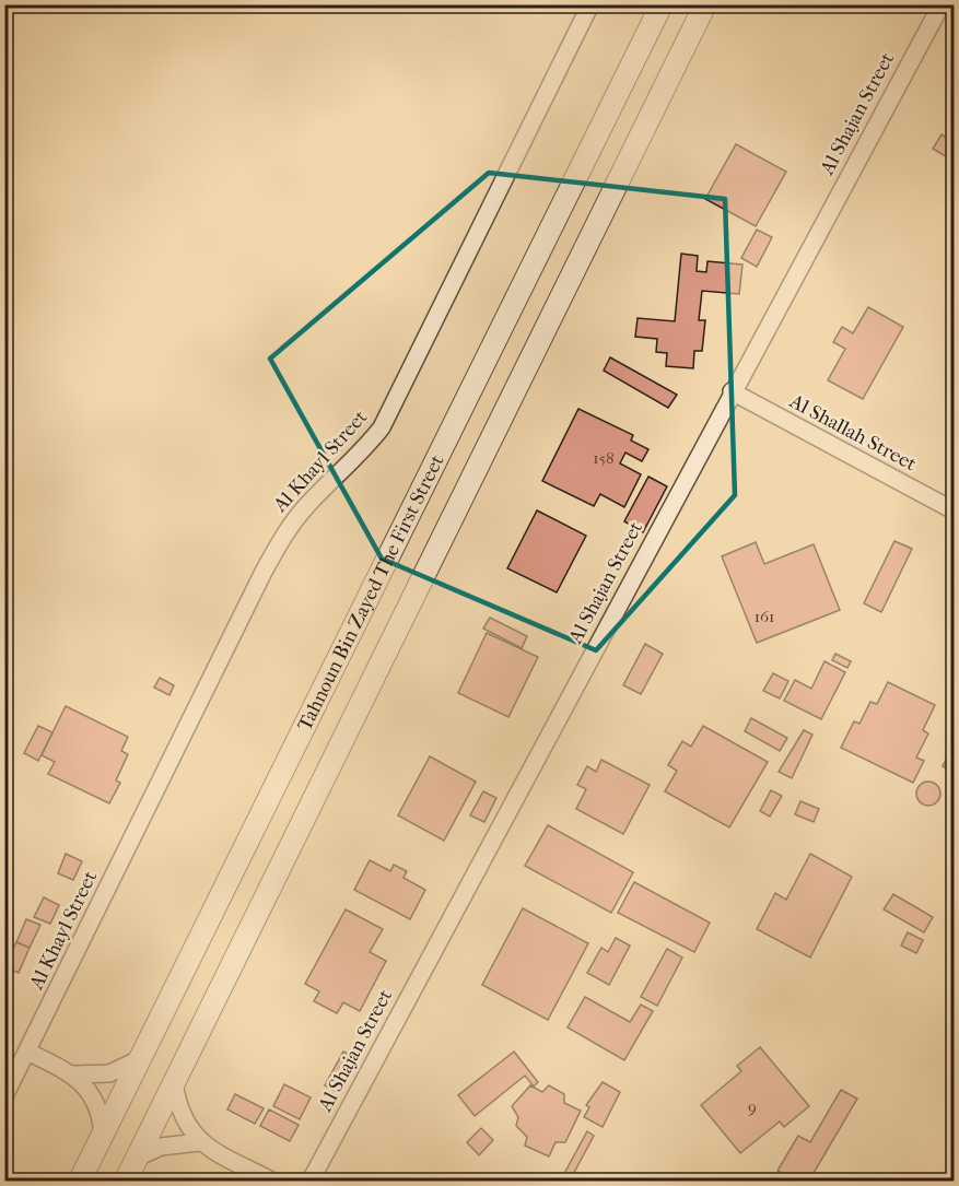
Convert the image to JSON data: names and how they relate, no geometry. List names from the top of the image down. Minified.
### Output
{"streets":{"street":["Al Shajan Street","Al Shallah Street","Al Khayl Street","Tahnoun Bin Zayed The First Street"]},"crossings":[["Al Shajan Street","Al Shallah Street"]],"house_numbers":["158","161","9"]}
